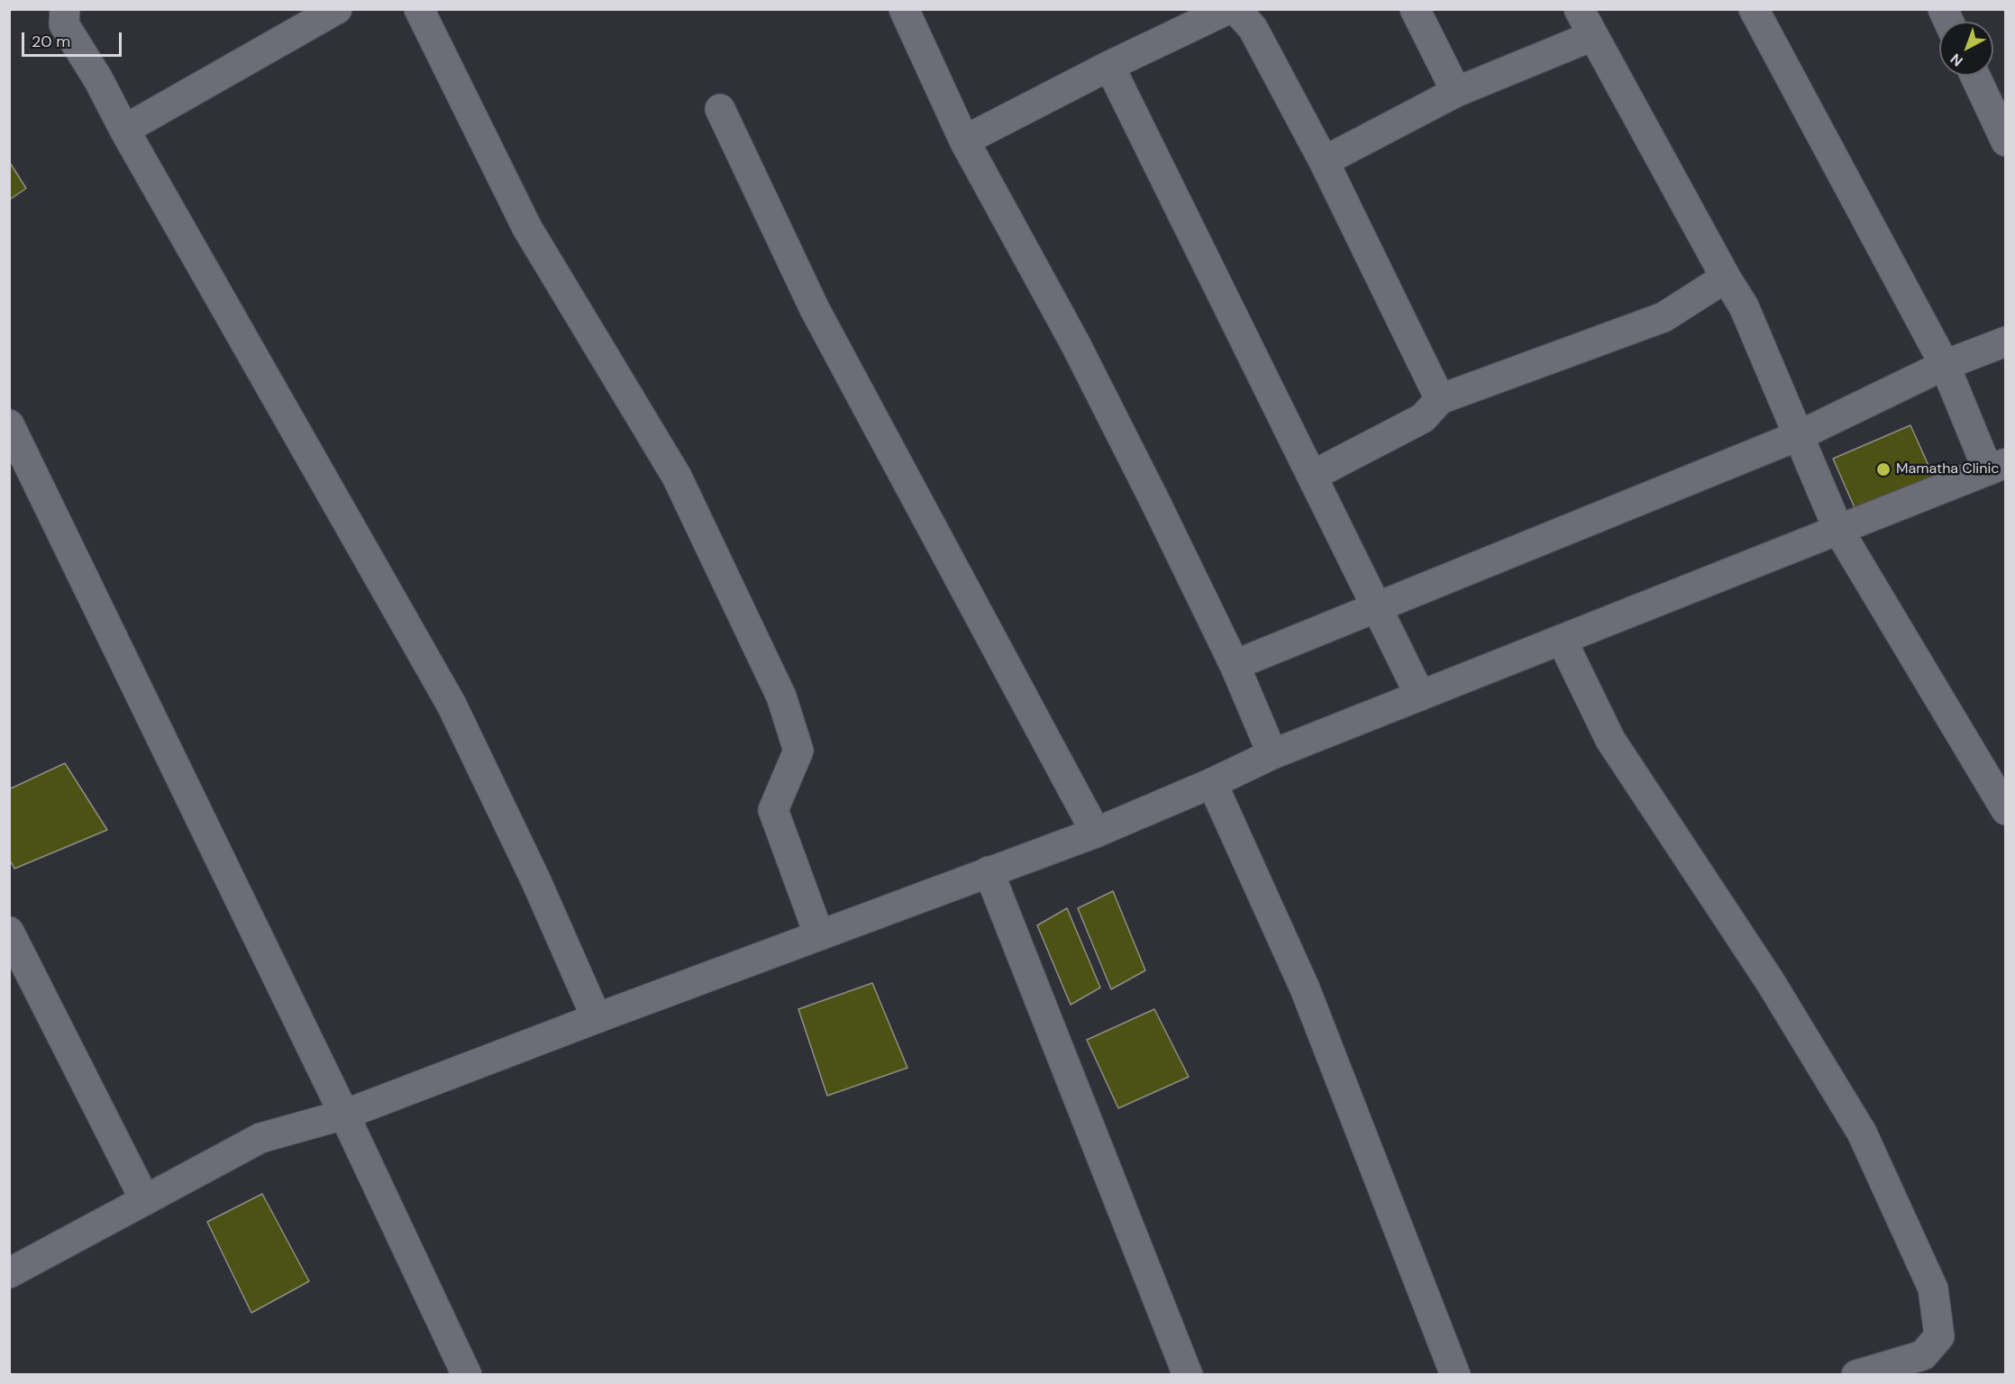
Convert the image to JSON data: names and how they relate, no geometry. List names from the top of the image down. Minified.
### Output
{"places":["Mamatha Clinic"],"scale_bar":"20 m","north":"bottom left"}
